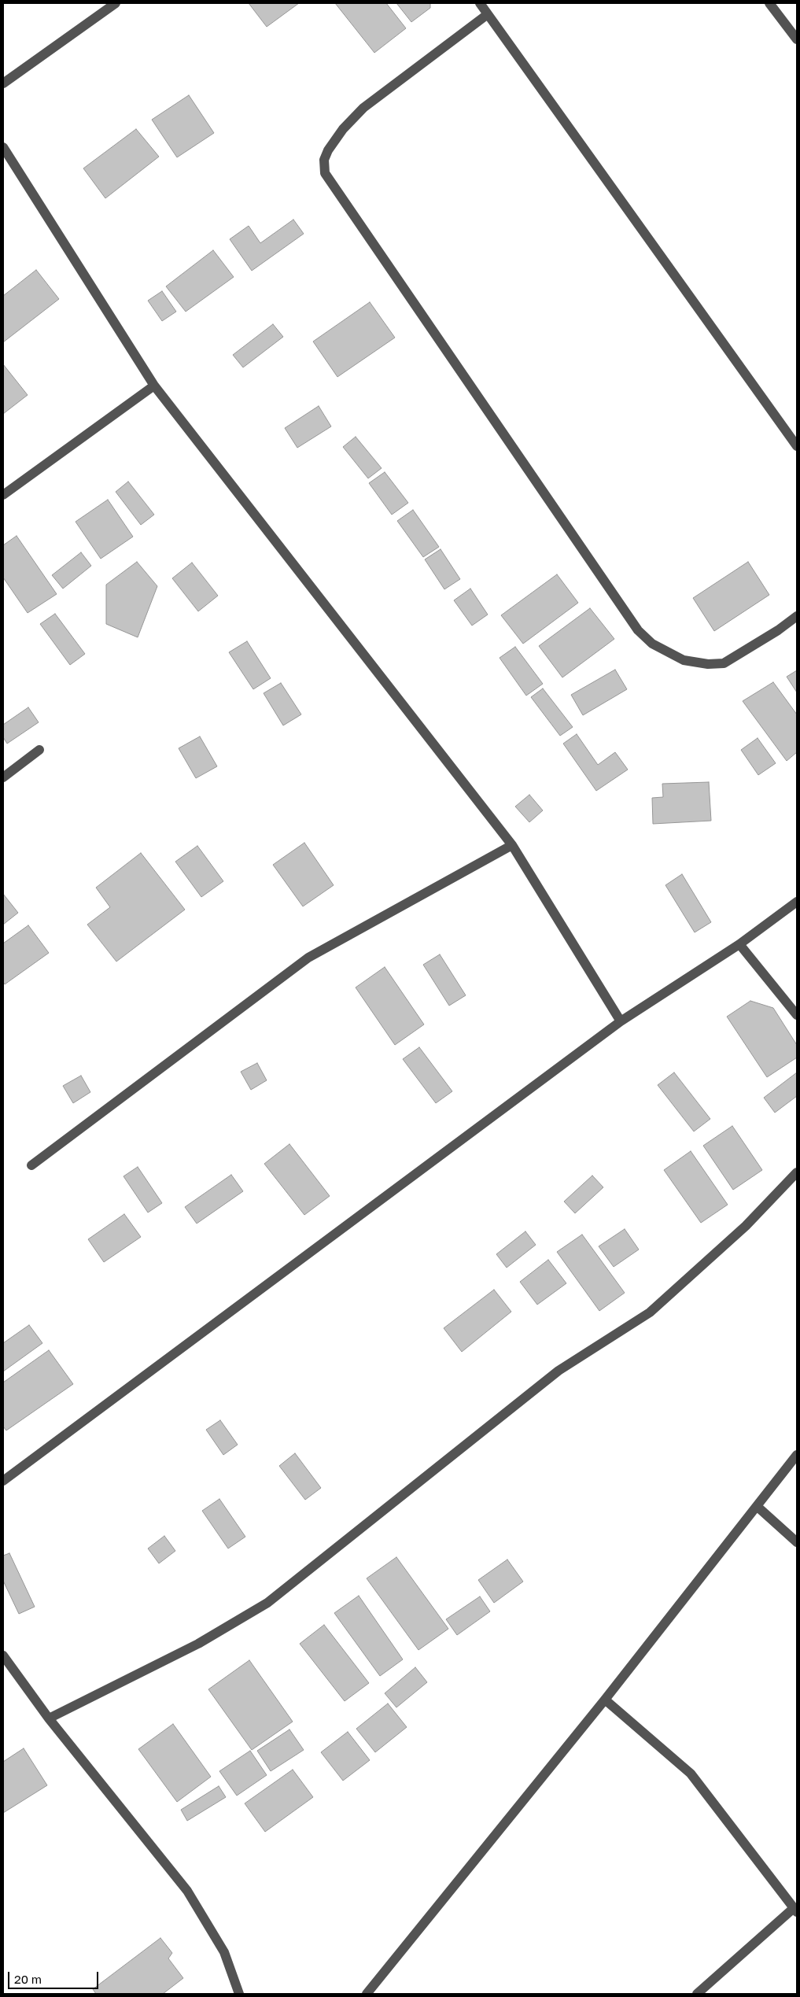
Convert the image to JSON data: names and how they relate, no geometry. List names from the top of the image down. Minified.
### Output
{"scale_bar":"20 m"}
